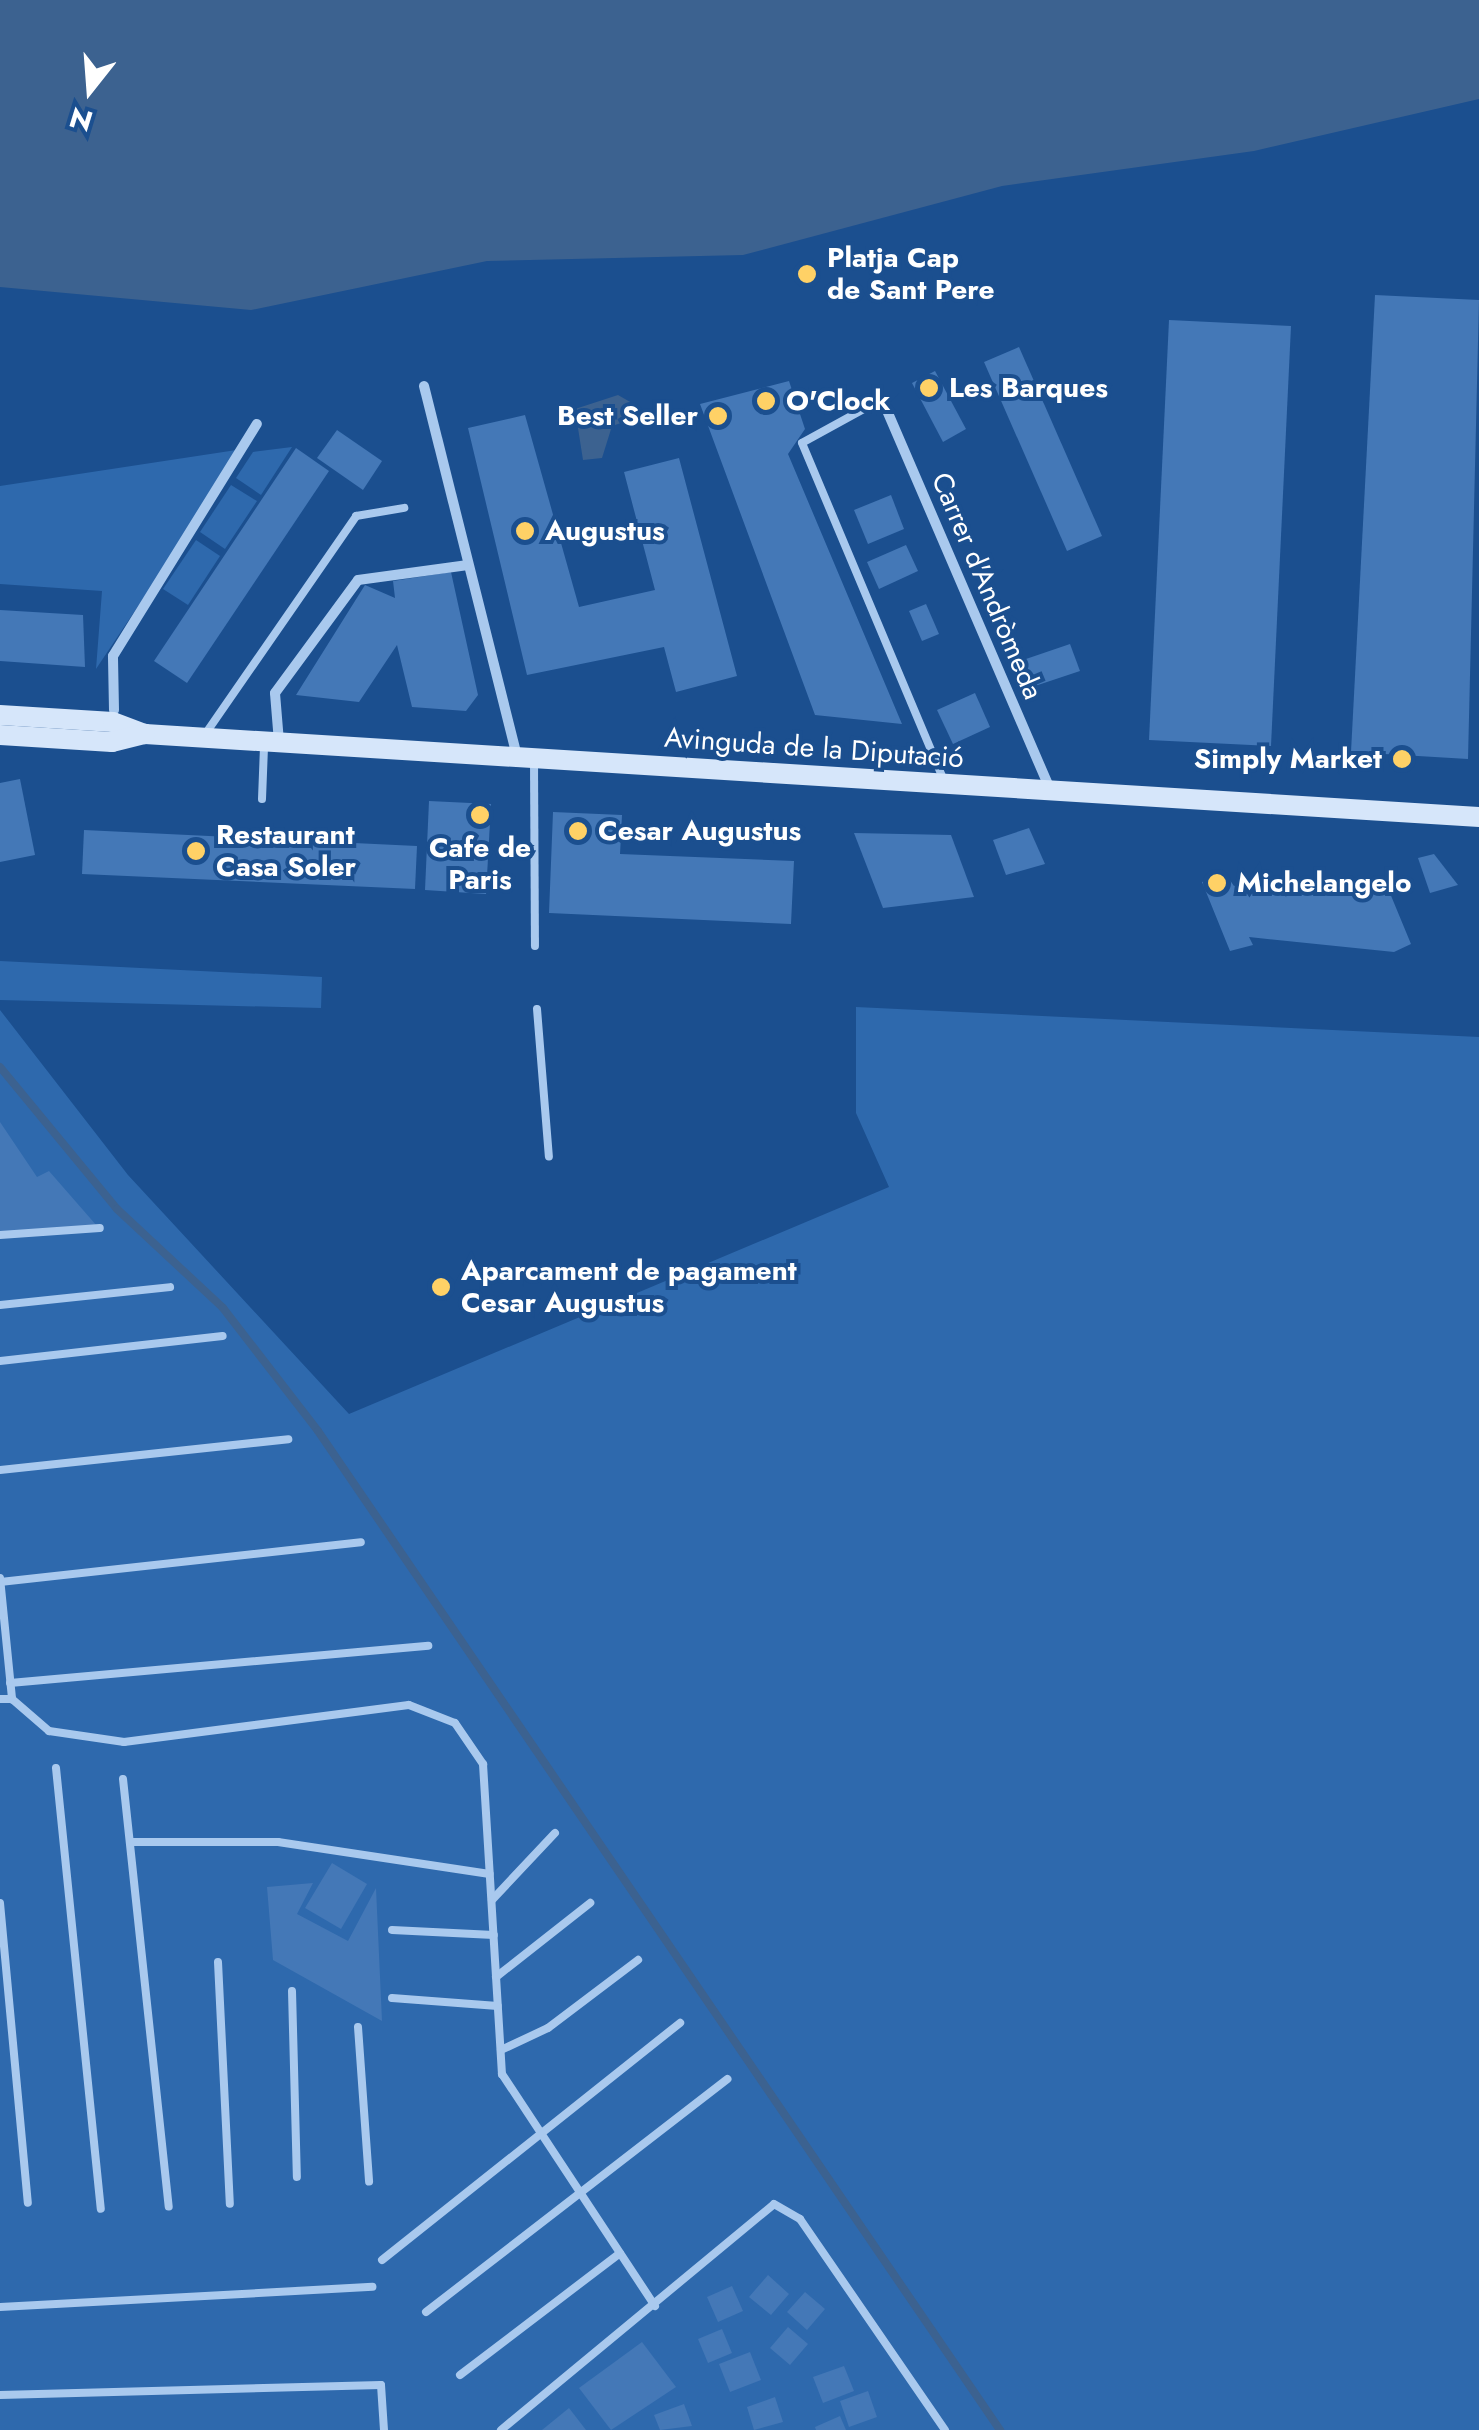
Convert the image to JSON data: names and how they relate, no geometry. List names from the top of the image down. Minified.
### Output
{"streets":{"street":["Carrer d'Andròmeda","Avinguda de la Diputació"]},"crossings":[["Carrer d'Andròmeda","Avinguda de la Diputació"]],"places":["Platja Cap de Sant Pere","Les Barques","O'Clock","Best Seller","Augustus","Simply Market","Cafe de Paris","Cesar Augustus","Restaurant Casa Soler","Michelangelo","Aparcament de pagament Cesar Augustus"],"north":"bottom"}
